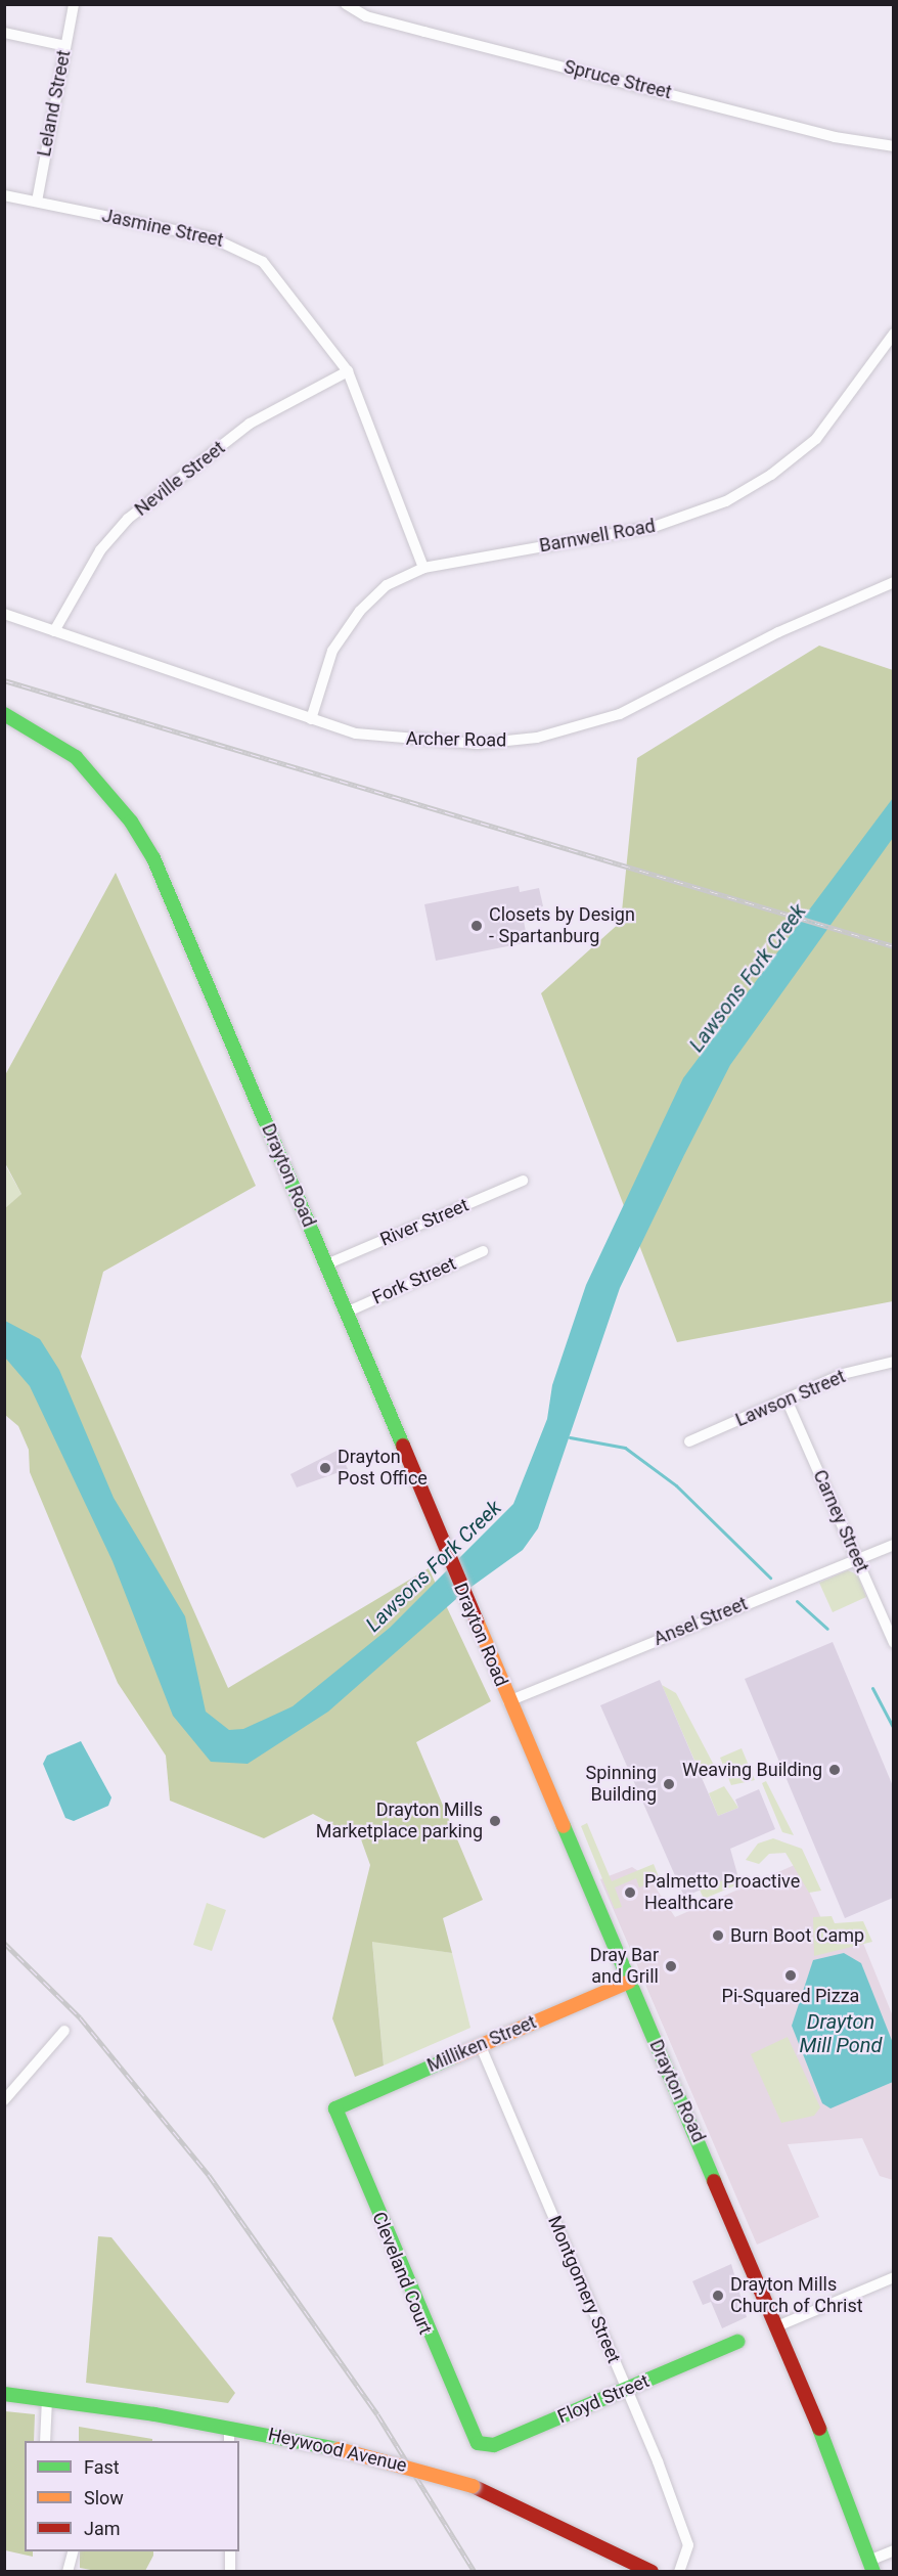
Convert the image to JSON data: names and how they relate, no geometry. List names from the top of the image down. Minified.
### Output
{"streets":{"main road":["Drayton Road","Milliken Street","Cleveland Court","Floyd Street","Heywood Avenue"],"street":["Spruce Street","Leland Street","Jasmine Street","Neville Street","Barnwell Road","Archer Road","River Street","Fork Street","Lawson Street","Carney Street","Ansel Street","Montgomery Street"]},"crossings":[["Leland Street","Jasmine Street"],["Jasmine Street","Neville Street"],["Jasmine Street","Barnwell Road"],["Neville Street","Archer Road"],["Barnwell Road","Archer Road"],["Drayton Road","River Street"],["Drayton Road","Fork Street"],["Drayton Road","Ansel Street"],["Drayton Road","Milliken Street"],["Lawson Street","Carney Street"],["Carney Street","Ansel Street"],["Milliken Street","Cleveland Court"],["Milliken Street","Montgomery Street"],["Cleveland Court","Floyd Street"],["Montgomery Street","Floyd Street"]],"water":["Lawsons Fork Creek","Drayton Mill Pond"],"places":["Closets by Design - Spartanburg","Drayton Post Office","Weaving Building","Spinning Building","Drayton Mills Marketplace parking","Palmetto Proactive Healthcare","Burn Boot Camp","Dray Bar and Grill","Pi-Squared Pizza","Drayton Mills Church of Christ"],"legend":["Fast","Slow","Jam"]}
